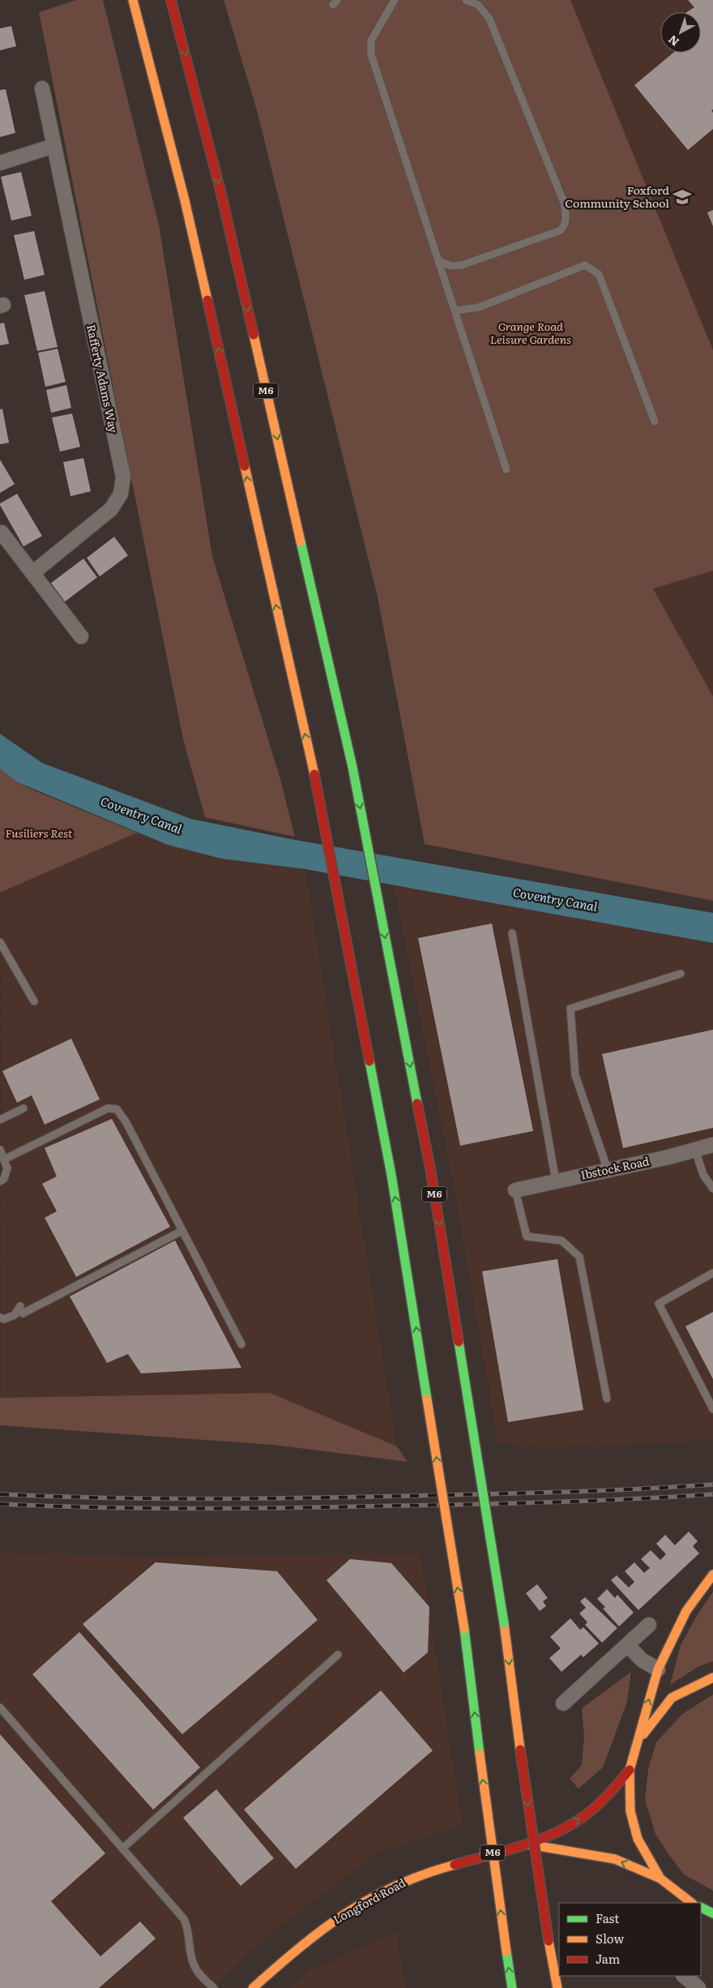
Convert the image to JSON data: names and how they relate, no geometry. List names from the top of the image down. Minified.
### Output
{"streets":{"main road":["M6","Longford Road"],"street":["Rafferty Adams Way","Ibstock Road"]},"water":["Coventry Canal"],"parks":["Grange Road Leisure Gardens","Fusiliers Rest"],"places":{"school or university":["Foxford Community School"]},"legend":["Fast","Slow","Jam"],"north":"bottom left"}
